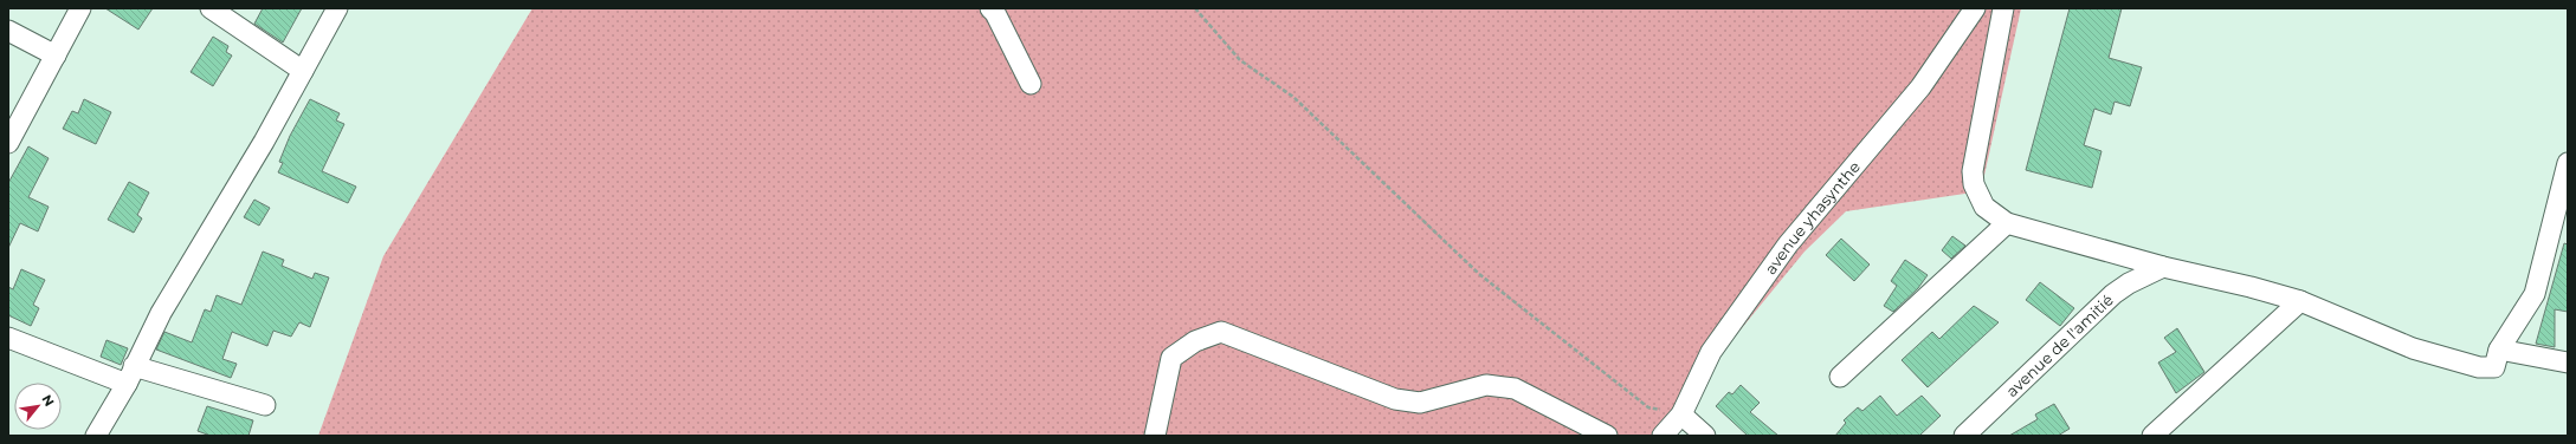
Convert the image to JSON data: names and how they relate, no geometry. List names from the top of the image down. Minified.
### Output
{"streets":{"street":["avenue yhasynthe","avenue de l'amitié"]},"north":"top right"}
